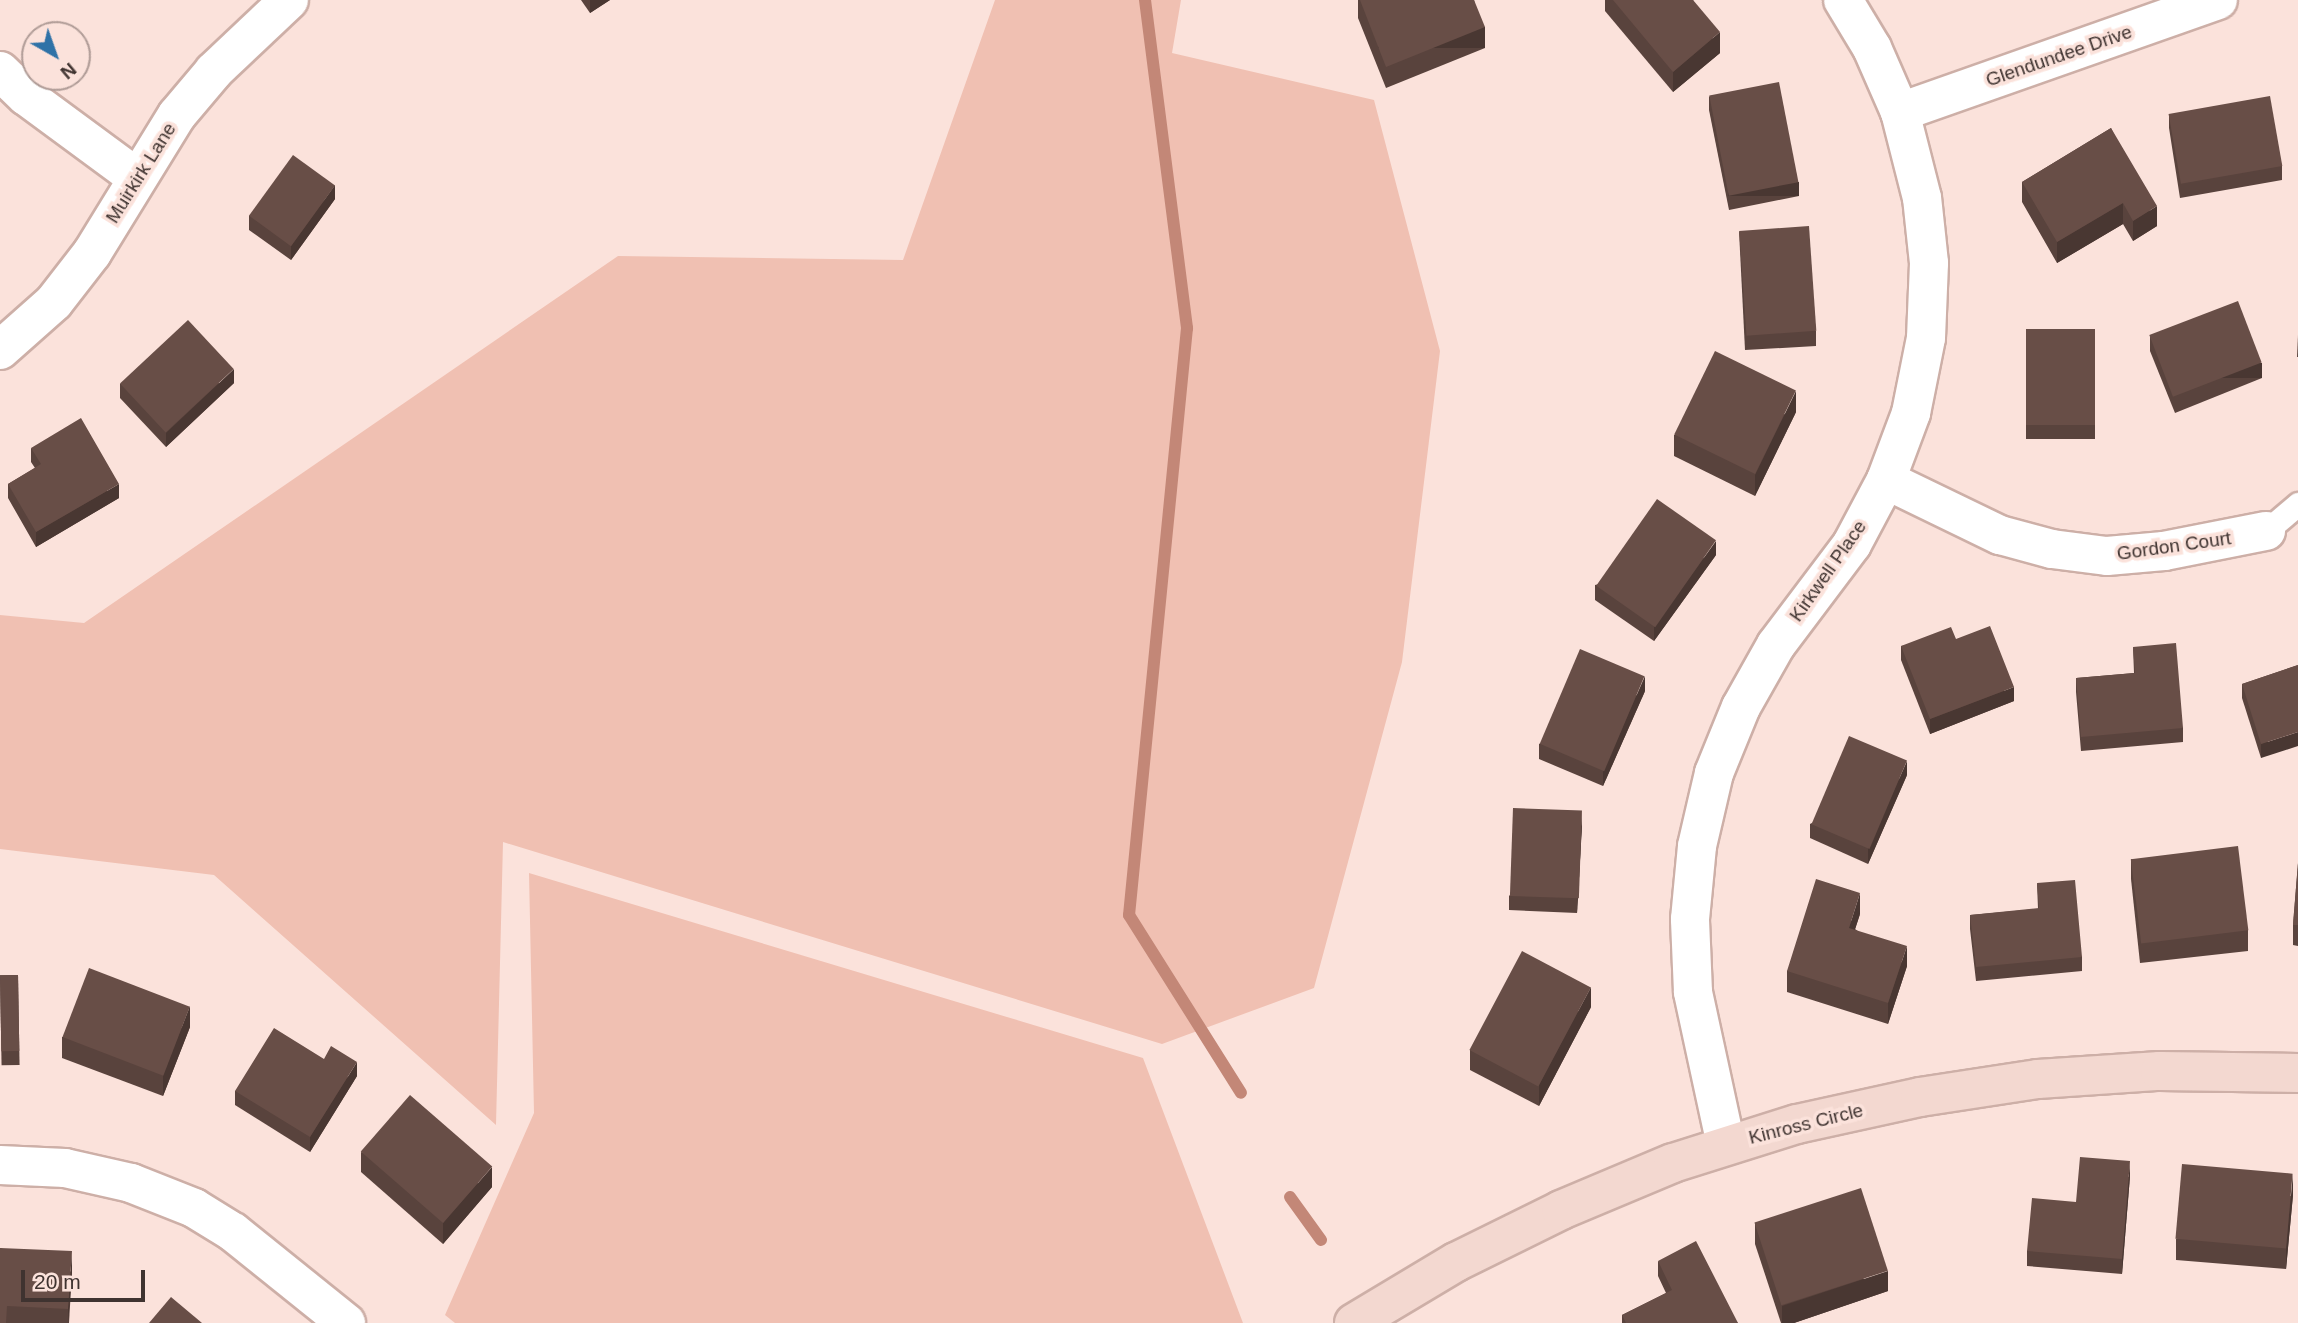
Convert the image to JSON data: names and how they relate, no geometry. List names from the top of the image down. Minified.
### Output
{"streets":{"street":["Glendundee Drive","Muirkirk Lane","Gordon Court","Kirkwell Place","Kinross Circle"]},"crossings":[["Glendundee Drive","Kirkwell Place"],["Gordon Court","Kirkwell Place"],["Kirkwell Place","Kinross Circle"]],"scale_bar":"20 m","north":"bottom right"}
